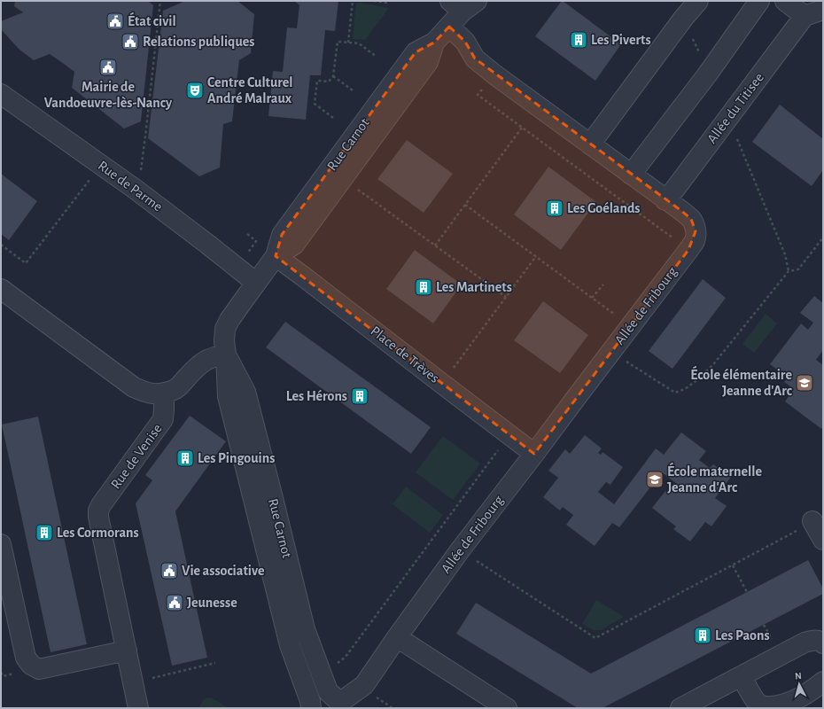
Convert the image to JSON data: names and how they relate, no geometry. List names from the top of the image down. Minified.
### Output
{"streets":{"street":["Allée du Titisee","Rue Carnot","Rue de Parme","Allée de Fribourg","Place de Trèves","Rue de Venise"]},"crossings":[["Allée du Titisee","Allée de Fribourg"],["Rue Carnot","Rue de Parme"],["Rue Carnot","Allée de Fribourg"],["Rue Carnot","Place de Trèves"],["Allée de Fribourg","Place de Trèves"]],"places":{"public building":["État civil","Relations publiques","Mairie de Vandoeuvre-lès-Nancy","Vie associative","Jeunesse"],"building":["Les Piverts","Les Goélands","Les Martinets","Les Hérons","Les Pingouins","Les Cormorans","Les Paons"],"theatre":["Centre Culturel André Malraux"],"school or university":["École élémentaire Jeanne d'Arc","École maternelle Jeanne d'Arc"]},"north":"top"}
